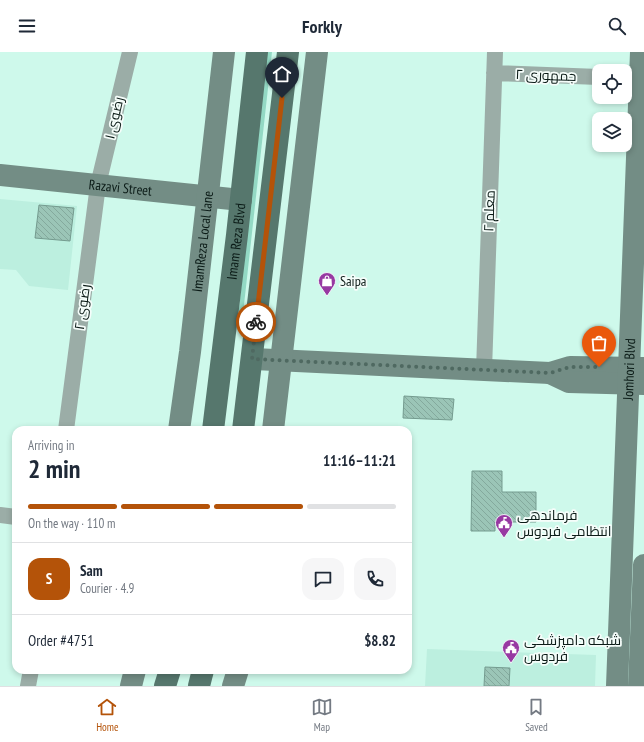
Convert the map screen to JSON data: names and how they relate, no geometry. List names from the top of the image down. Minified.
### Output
{"streets":{"main road":["Imam Reza Blvd"],"street":["جمهوری ۲","رضوی ۱","Razavi Street","معلم ۲","ImamReza Local lane","رضوی ۲","Jomhori Blvd"]},"crossings":[["جمهوری ۲","معلم ۲"],["رضوی ۱","Razavi Street"],["رضوی ۱","رضوی ۲"],["Razavi Street","ImamReza Local lane"],["Razavi Street","Imam Reza Blvd"],["Razavi Street","رضوی ۲"]],"places":{"shop":["Saipa"],"public building":["فرماندهی انتظامی فردوس","شبکه دامپزشکی فردوس"]},"page":{"header":"Forkly","heading":["2 min","Arriving in","11:16–11:21"],"panel":["Sam","Courier · 4.9","Order #4751","$8.82"],"bar":"On the way · 110 m","round":"S","tabs":["Home","Map","Saved"]}}
